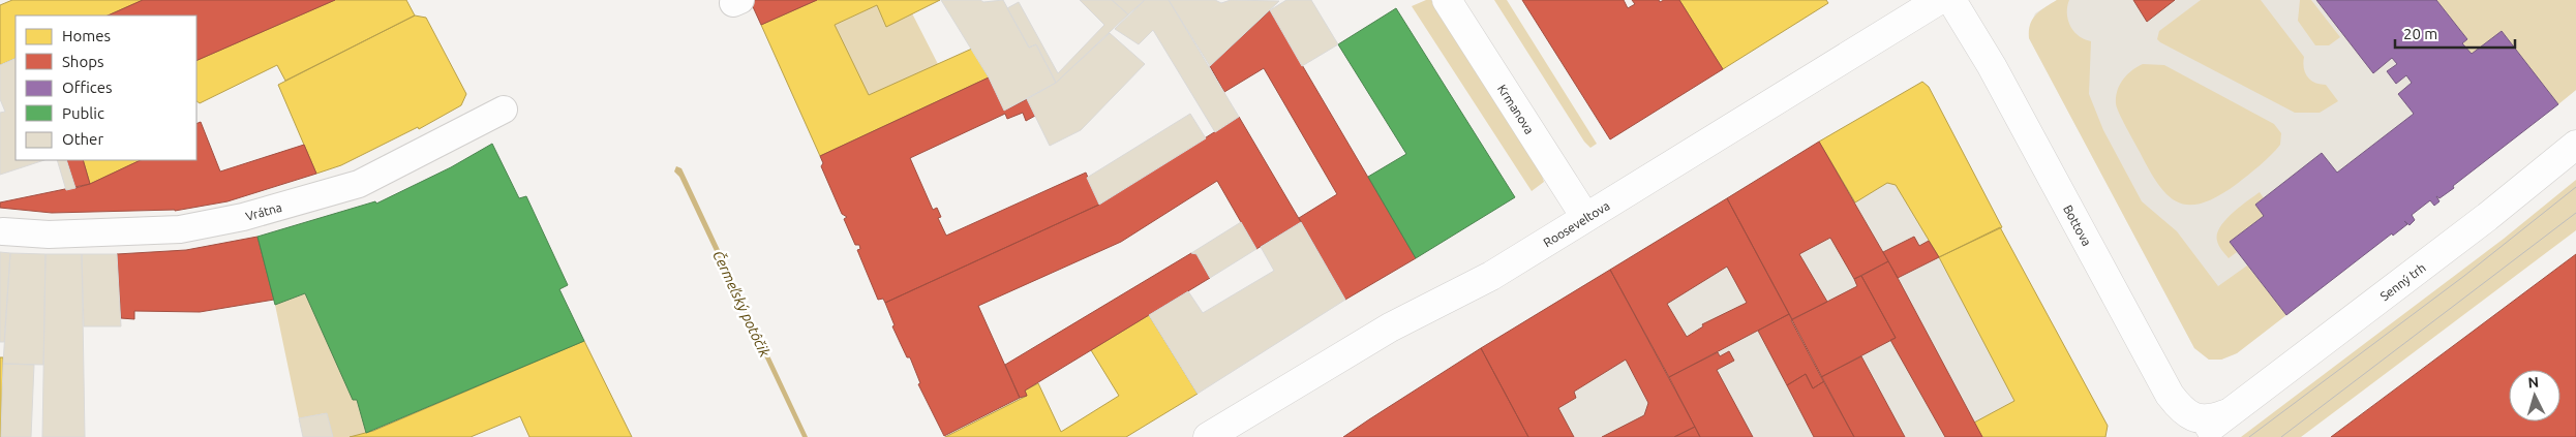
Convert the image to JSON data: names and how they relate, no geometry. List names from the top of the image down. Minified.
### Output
{"streets":{"street":["Krmanova","Vrátna","Rooseveltova","Bottova","Senný trh"]},"crossings":[["Krmanova","Rooseveltova"],["Bottova","Senný trh"]],"water":["Čermeľský potôčik"],"legend":["Homes","Shops","Offices","Public","Other"],"scale_bar":"20 m","north":"top"}
